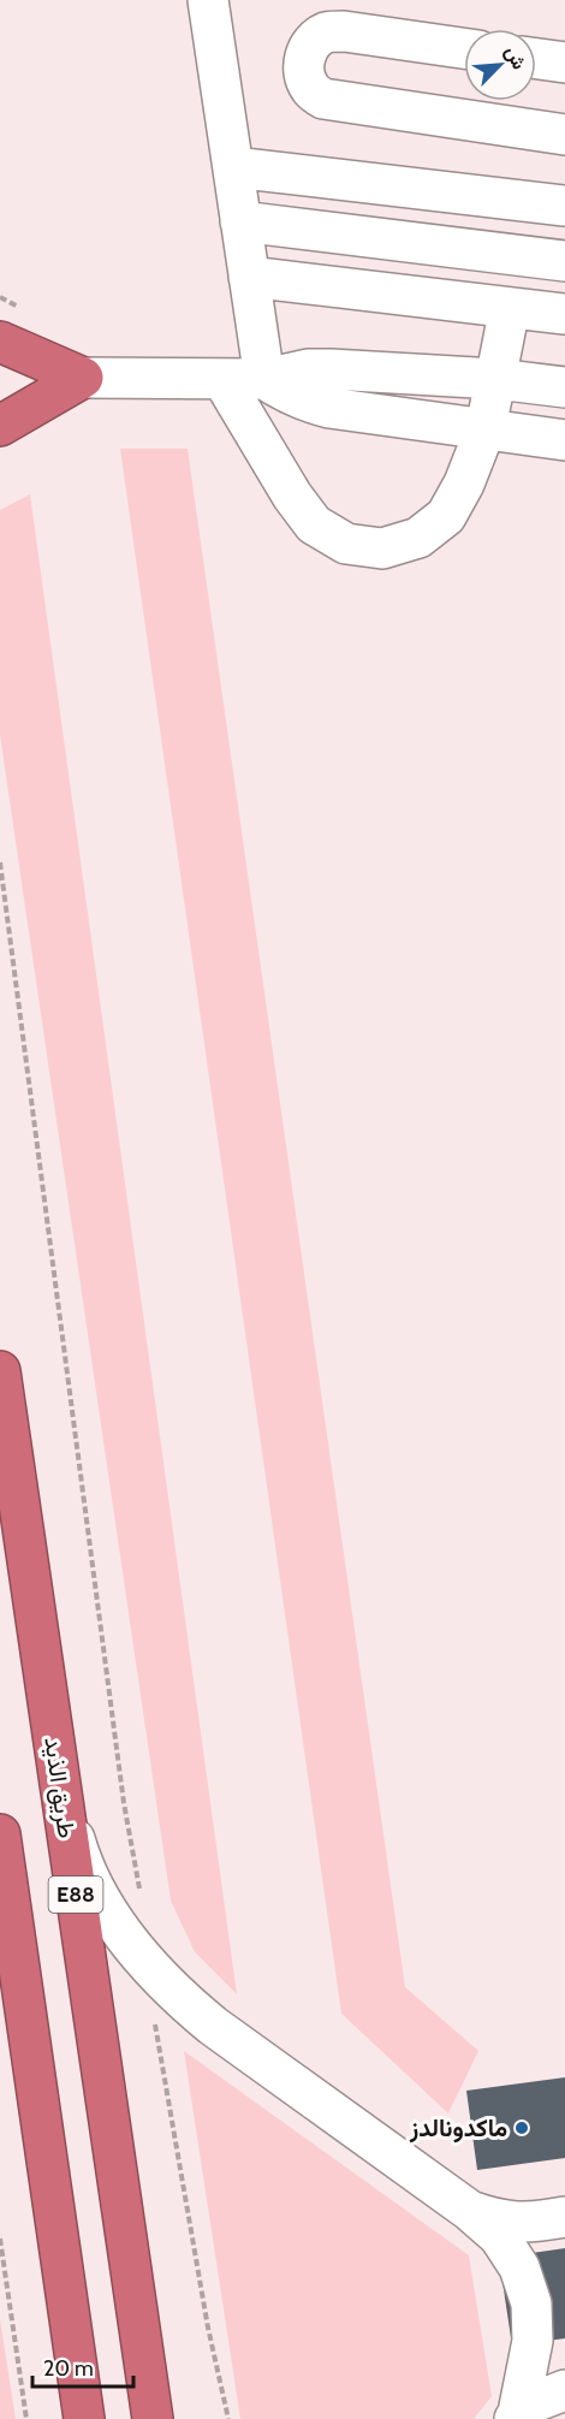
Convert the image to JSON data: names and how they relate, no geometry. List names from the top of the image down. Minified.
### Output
{"streets":{"highway":["طريق الذيد","E88"]},"places":["ماكدونالدز"],"scale_bar":"20 m","north":"top right"}
